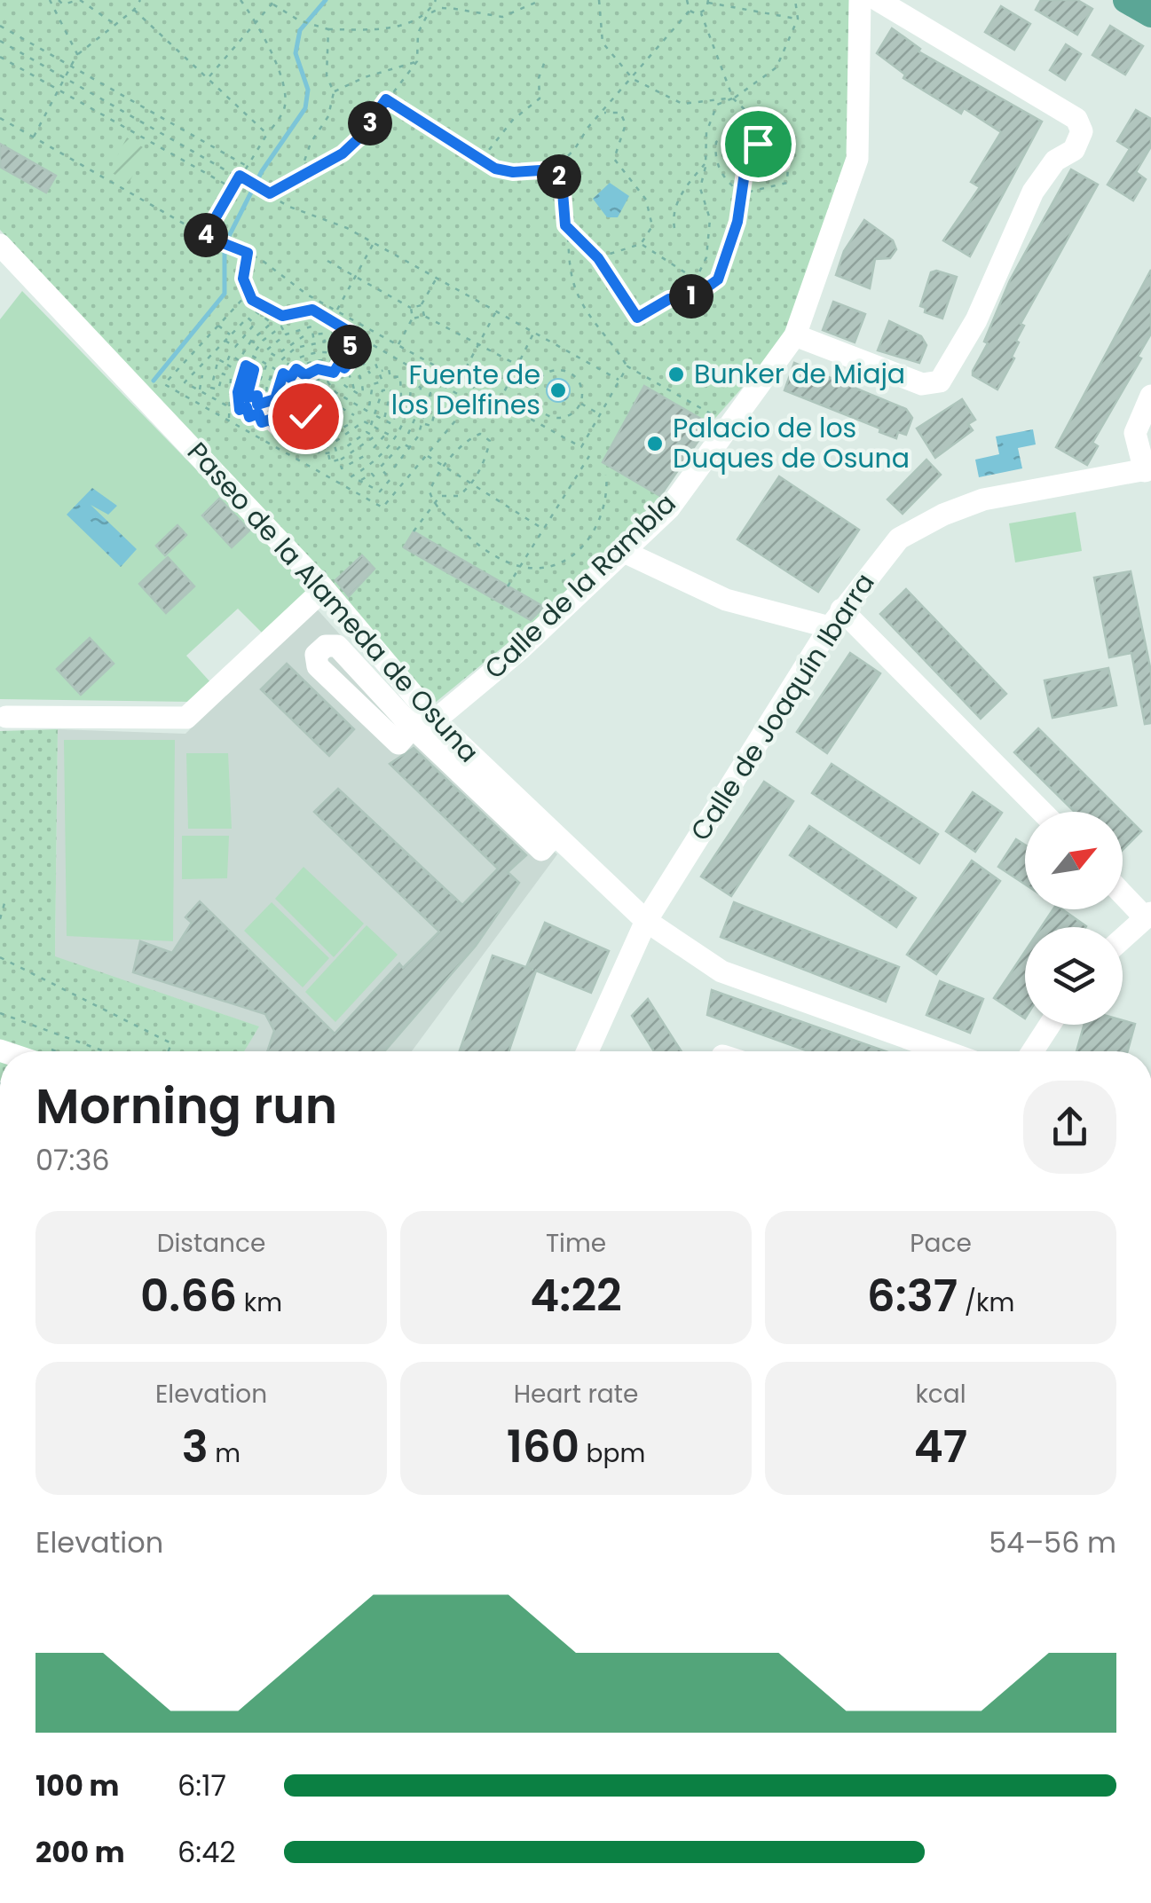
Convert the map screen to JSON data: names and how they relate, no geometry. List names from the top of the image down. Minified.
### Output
{"streets":{"street":["Calle de la Rambla","Paseo de la Alameda de Osuna","Calle de Joaquín Ibarra"]},"crossings":[["Calle de la Rambla","Paseo de la Alameda de Osuna"],["Paseo de la Alameda de Osuna","Calle de Joaquín Ibarra"]],"places":["Bunker de Miaja","Fuente de los Delfines","Palacio de los Duques de Osuna"],"north":"top right","page":{"pins":["3","2","4","1","5"],"heading":["Morning run","07:36"],"stats":[["Distance","0.66 km"],["Time","4:22"],["Pace","6:37 /km"],["Elevation","3 m"],["Heart rate","160 bpm"],["kcal","47"]],"chart":["Elevation","54–56 m"],"list":[{"name":"100 m","note":"6:17"},{"name":"200 m","note":"6:42"}]}}
